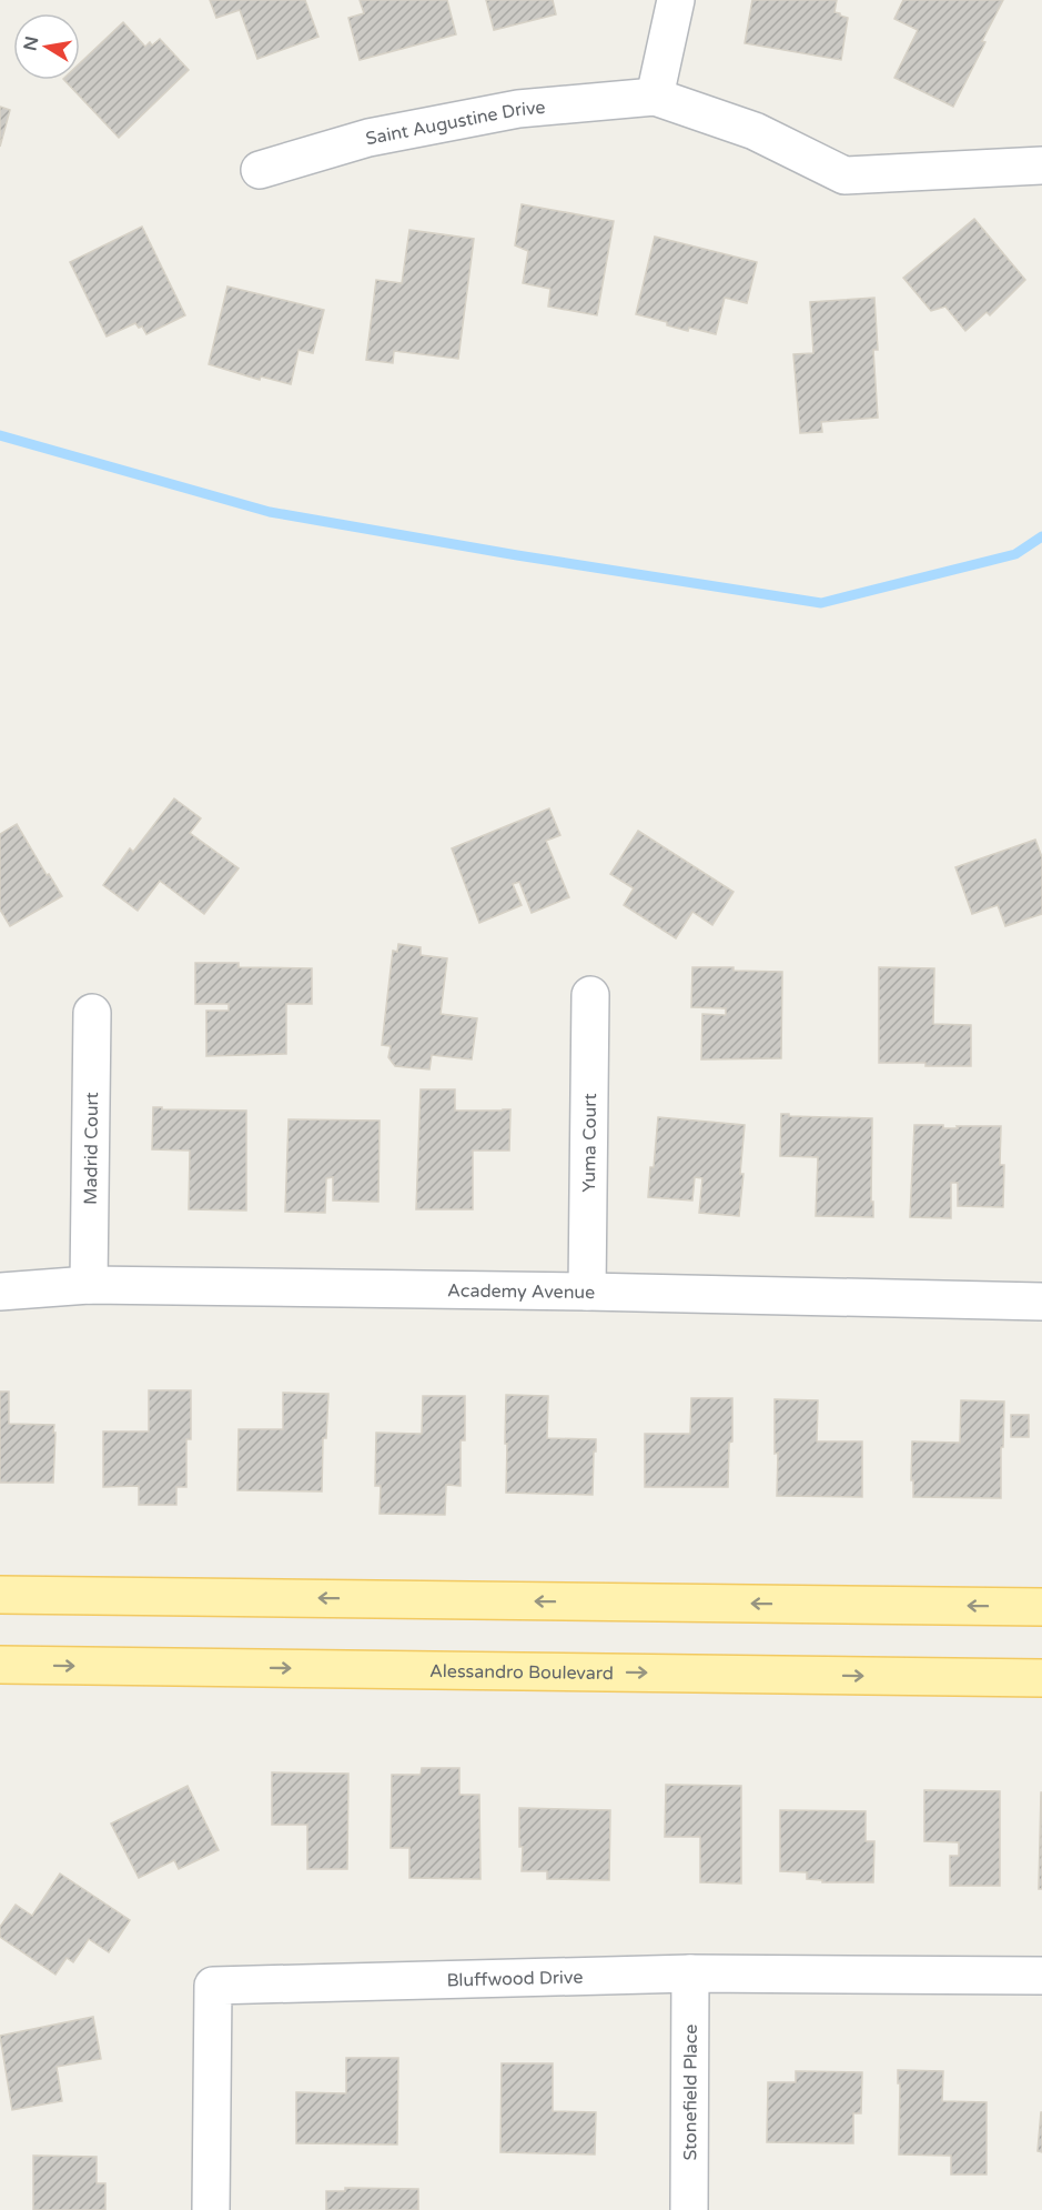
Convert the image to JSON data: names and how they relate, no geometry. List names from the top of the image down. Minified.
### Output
{"streets":{"main road":["Alessandro Boulevard"],"street":["Saint Augustine Drive","Yuma Court","Madrid Court","Academy Avenue","Bluffwood Drive","Stonefield Place"]},"crossings":[["Yuma Court","Academy Avenue"],["Madrid Court","Academy Avenue"],["Bluffwood Drive","Stonefield Place"]],"north":"left"}
